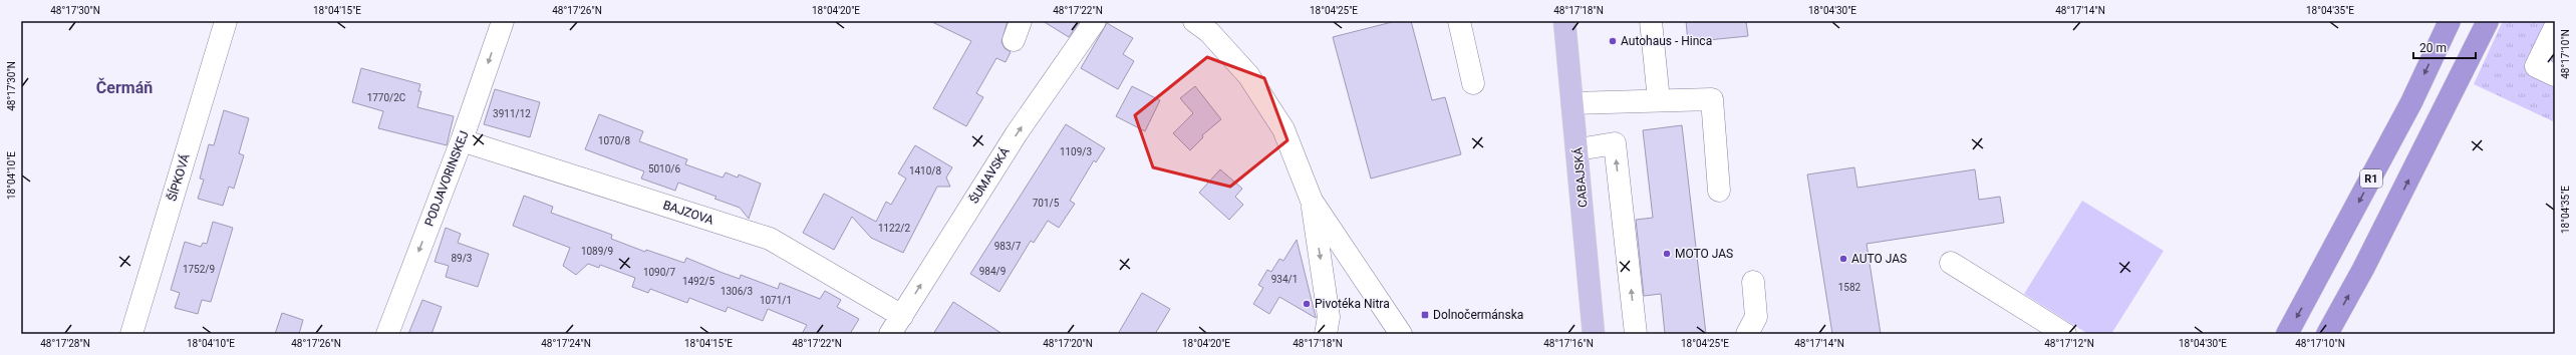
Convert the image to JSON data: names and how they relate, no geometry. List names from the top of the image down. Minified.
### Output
{"streets":{"highway":["R1"],"main road":["CABAJSKÁ"],"street":["ŠUMAVSKÁ","ŠÍPKOVÁ","PODJAVORINSKEJ","BAJZOVA"]},"crossings":[["ŠUMAVSKÁ","BAJZOVA"],["PODJAVORINSKEJ","BAJZOVA"]],"one_way":["ŠUMAVSKÁ","PODJAVORINSKEJ"],"districts":["Čermáň"],"places":{"other":["Autohaus - Hinca","MOTO JAS","AUTO JAS","Pivotéka Nitra"],"transit":["Dolnočermánska"]},"house_numbers":["1770/2C","3911/12","1070/8","1109/3","5010/6","1410/8","701/5","1122/2","983/7","1089/9","89/3","1752/9","984/9","1090/7","934/1","1492/5","1582","1306/3","1071/1"],"scale_bar":"20 m","coordinates":["48°17'30\"N","18°04'15\"E","48°17'26\"N","18°04'20\"E","48°17'22\"N","18°04'25\"E","48°17'18\"N","18°04'30\"E","48°17'14\"N","18°04'35\"E","48°17'10\"N","18°04'10\"E","48°17'28\"N","48°17'24\"N","48°17'20\"N","48°17'16\"N","48°17'12\"N"]}
